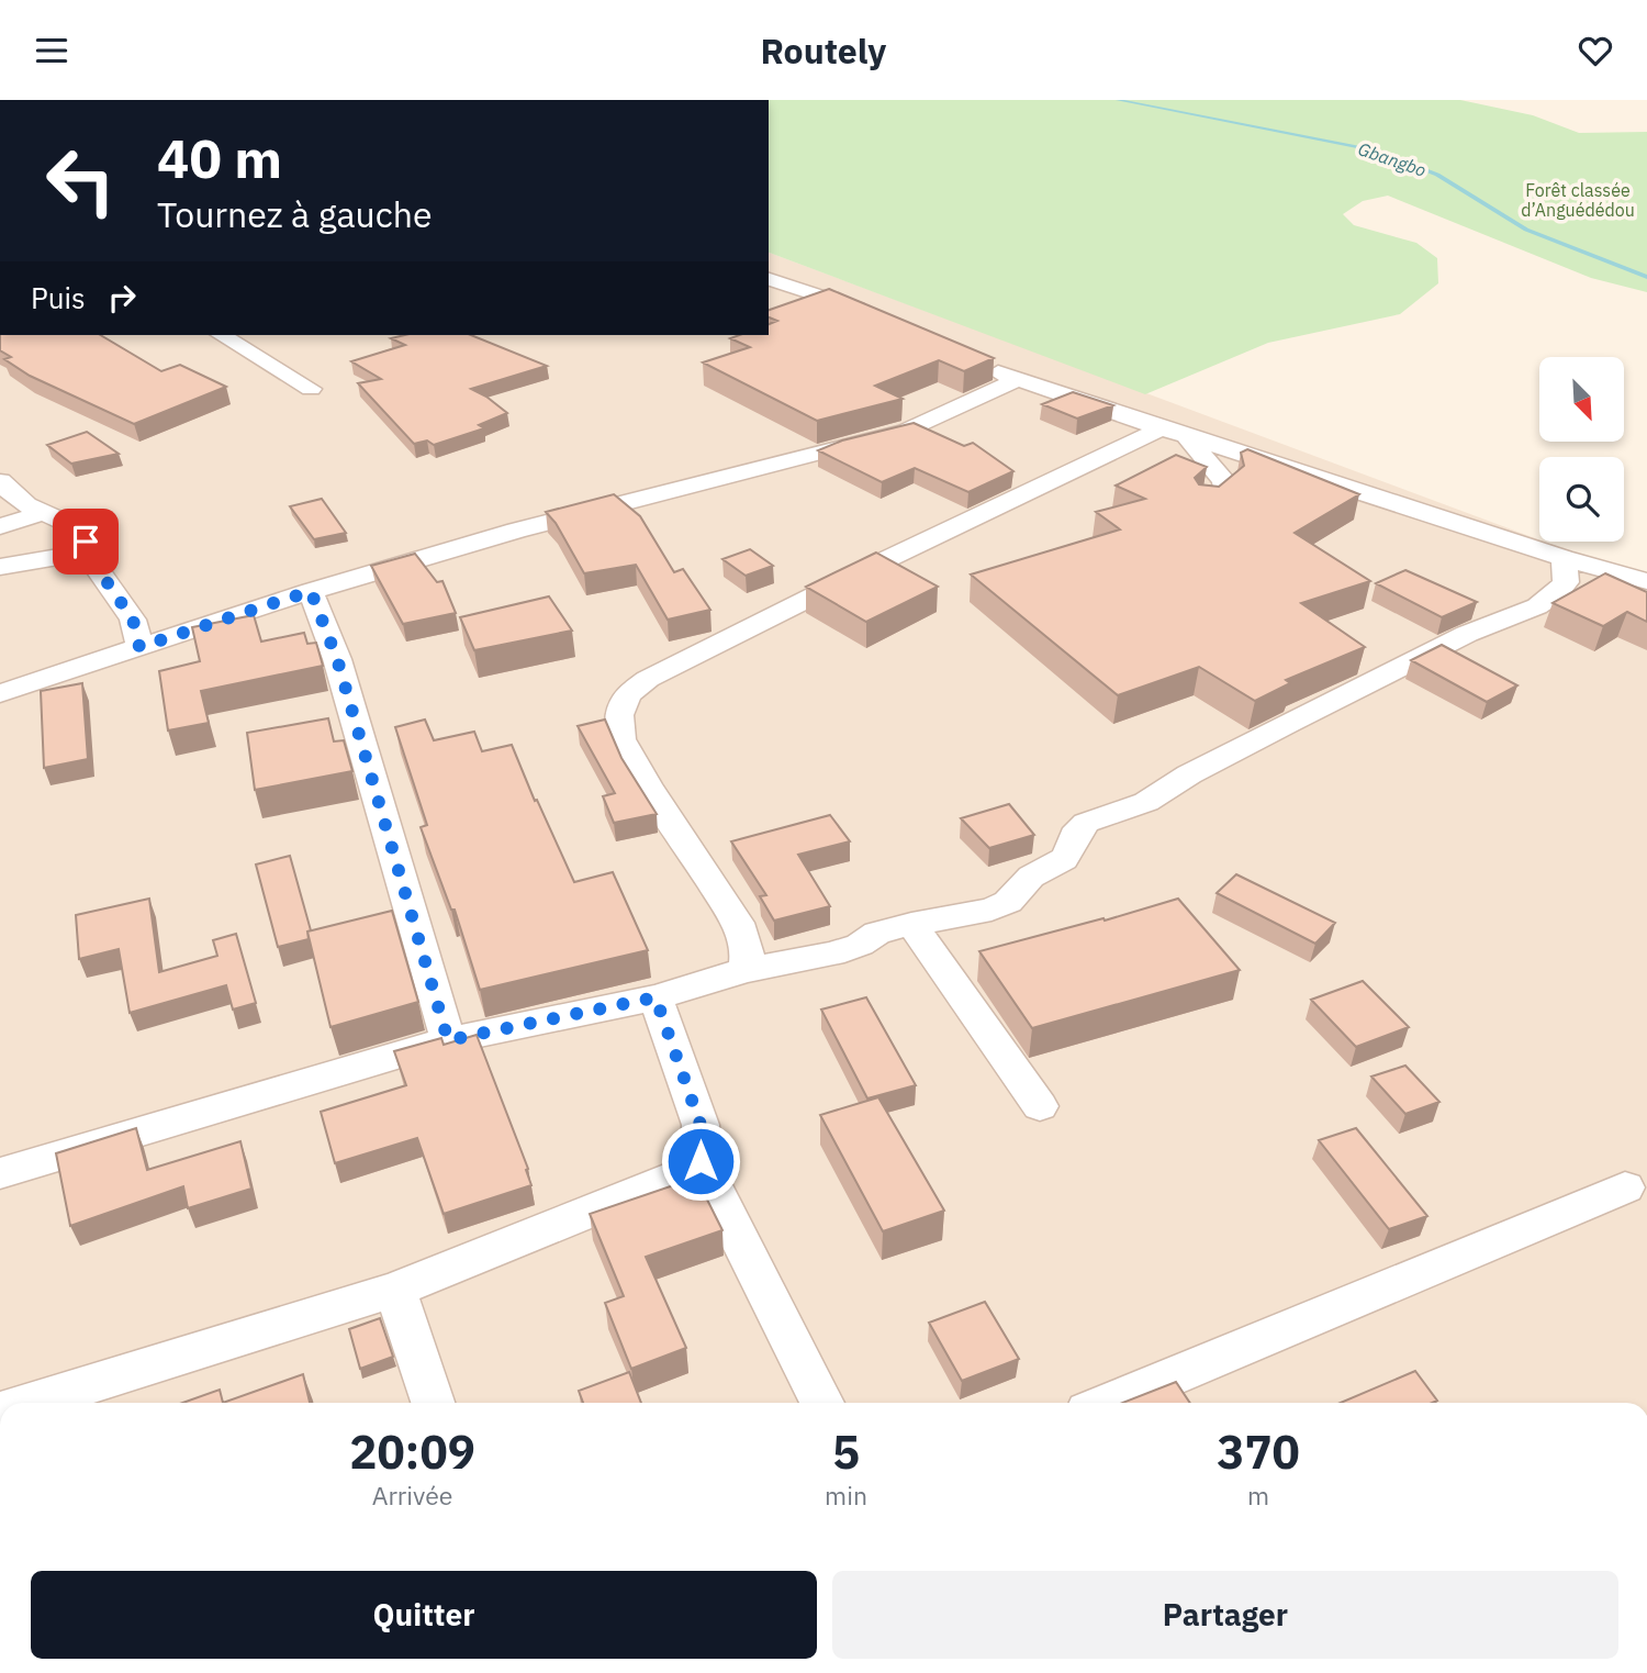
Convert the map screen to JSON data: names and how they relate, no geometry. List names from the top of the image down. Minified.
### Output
{"water":["Gbangbo"],"parks":["Forêt classée d’Anguédédou"],"north":"bottom right","page":{"header":"Routely","turn":["40 m","Tournez à gauche"],"then":"Puis","eta":["20:09","Arrivée","5","min","370","m"],"buttons":["Quitter","Partager"]}}
